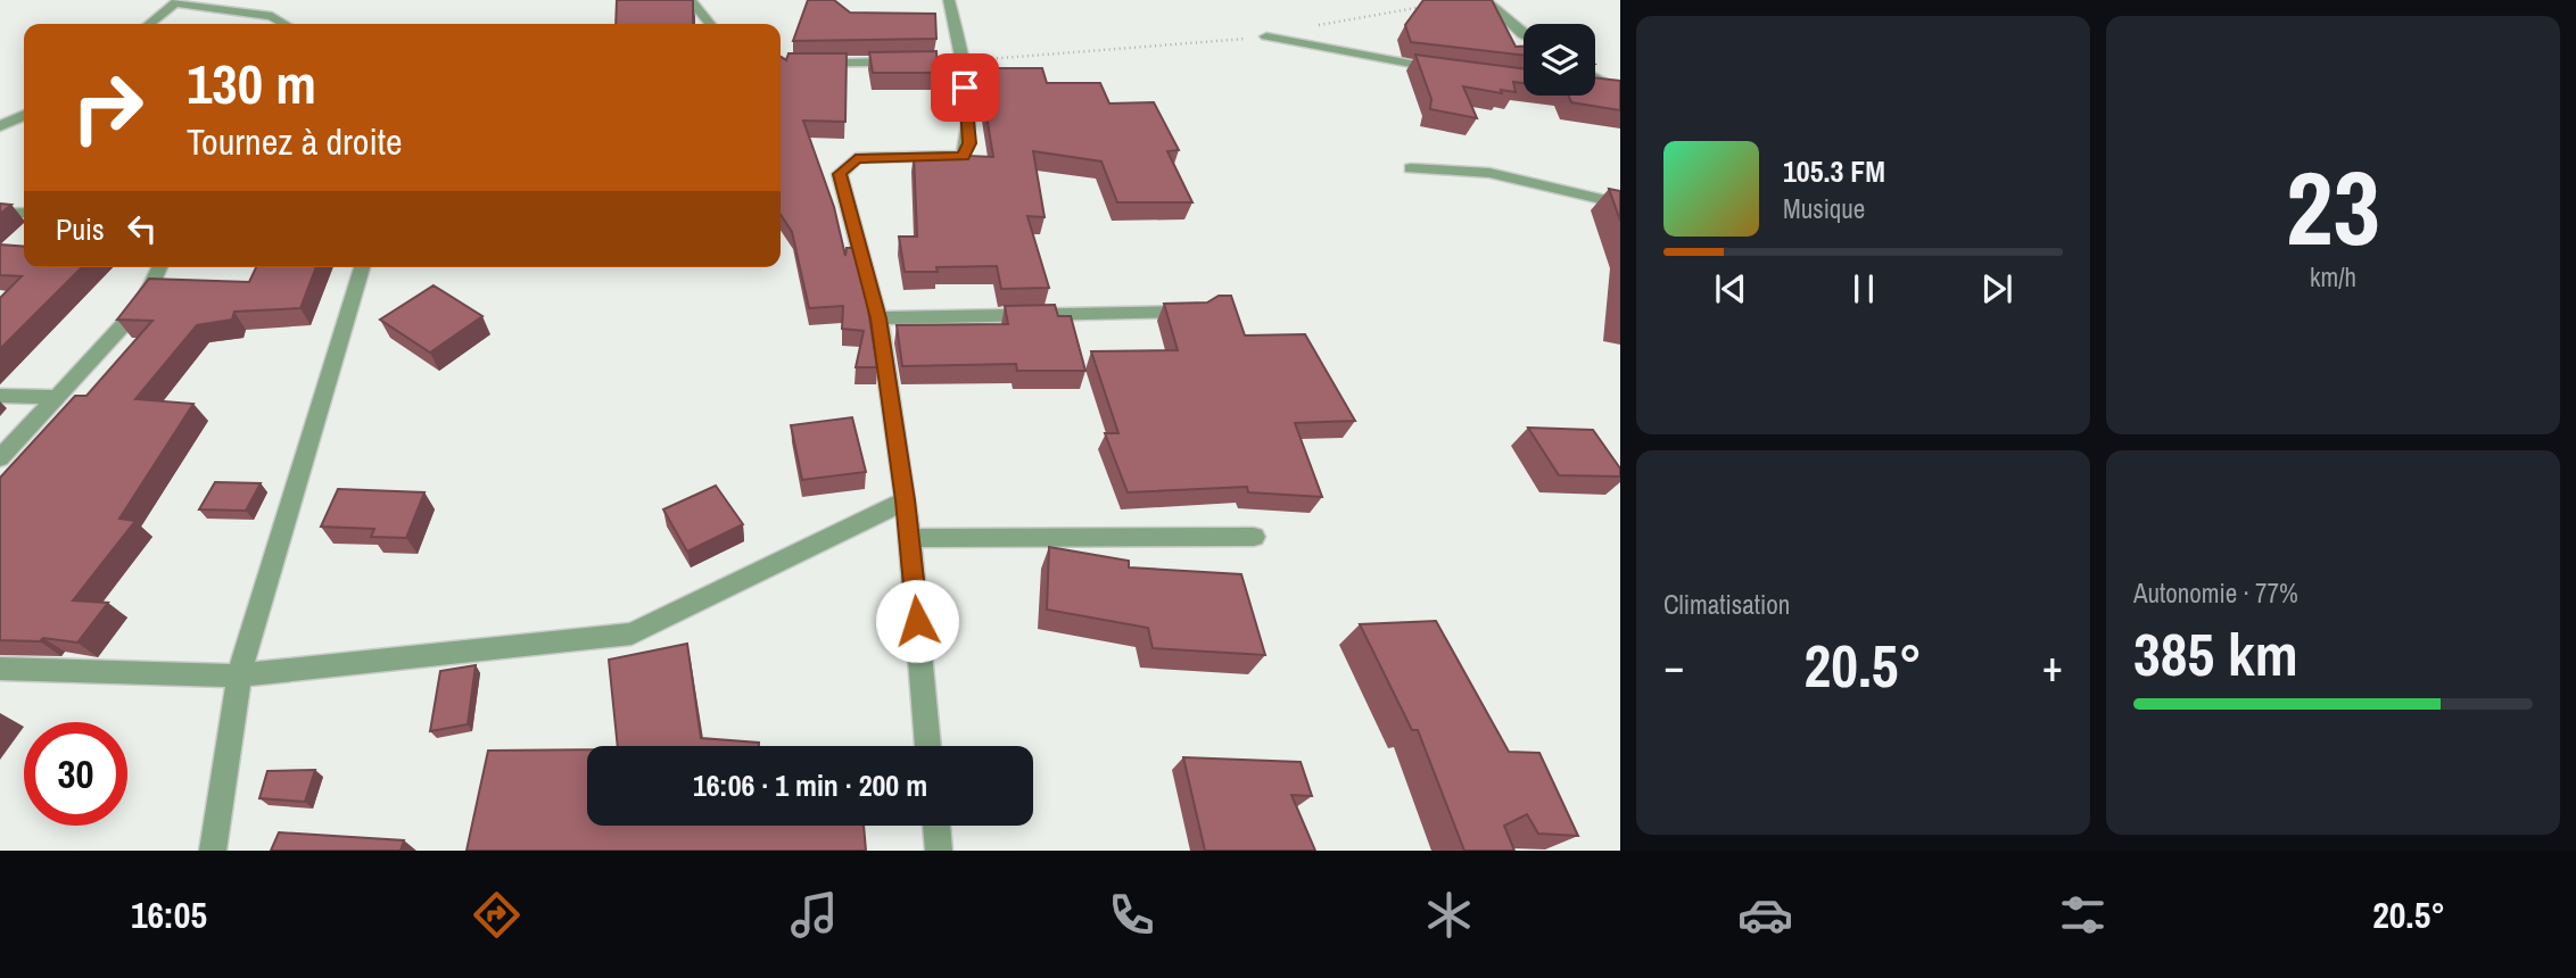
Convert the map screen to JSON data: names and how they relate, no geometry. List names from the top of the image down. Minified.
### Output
{"page":{"tile":[["23","km/h"],"Climatisation",["Autonomie · 77%","385 km"]],"turn":["130 m","Tournez à droite"],"song":["105.3 FM","Musique"],"then":"Puis","heat":["−","20.5°","+"],"limit":"30","trip":"16:06 · 1 min · 200 m","tabs":["16:05","20.5°"]}}
